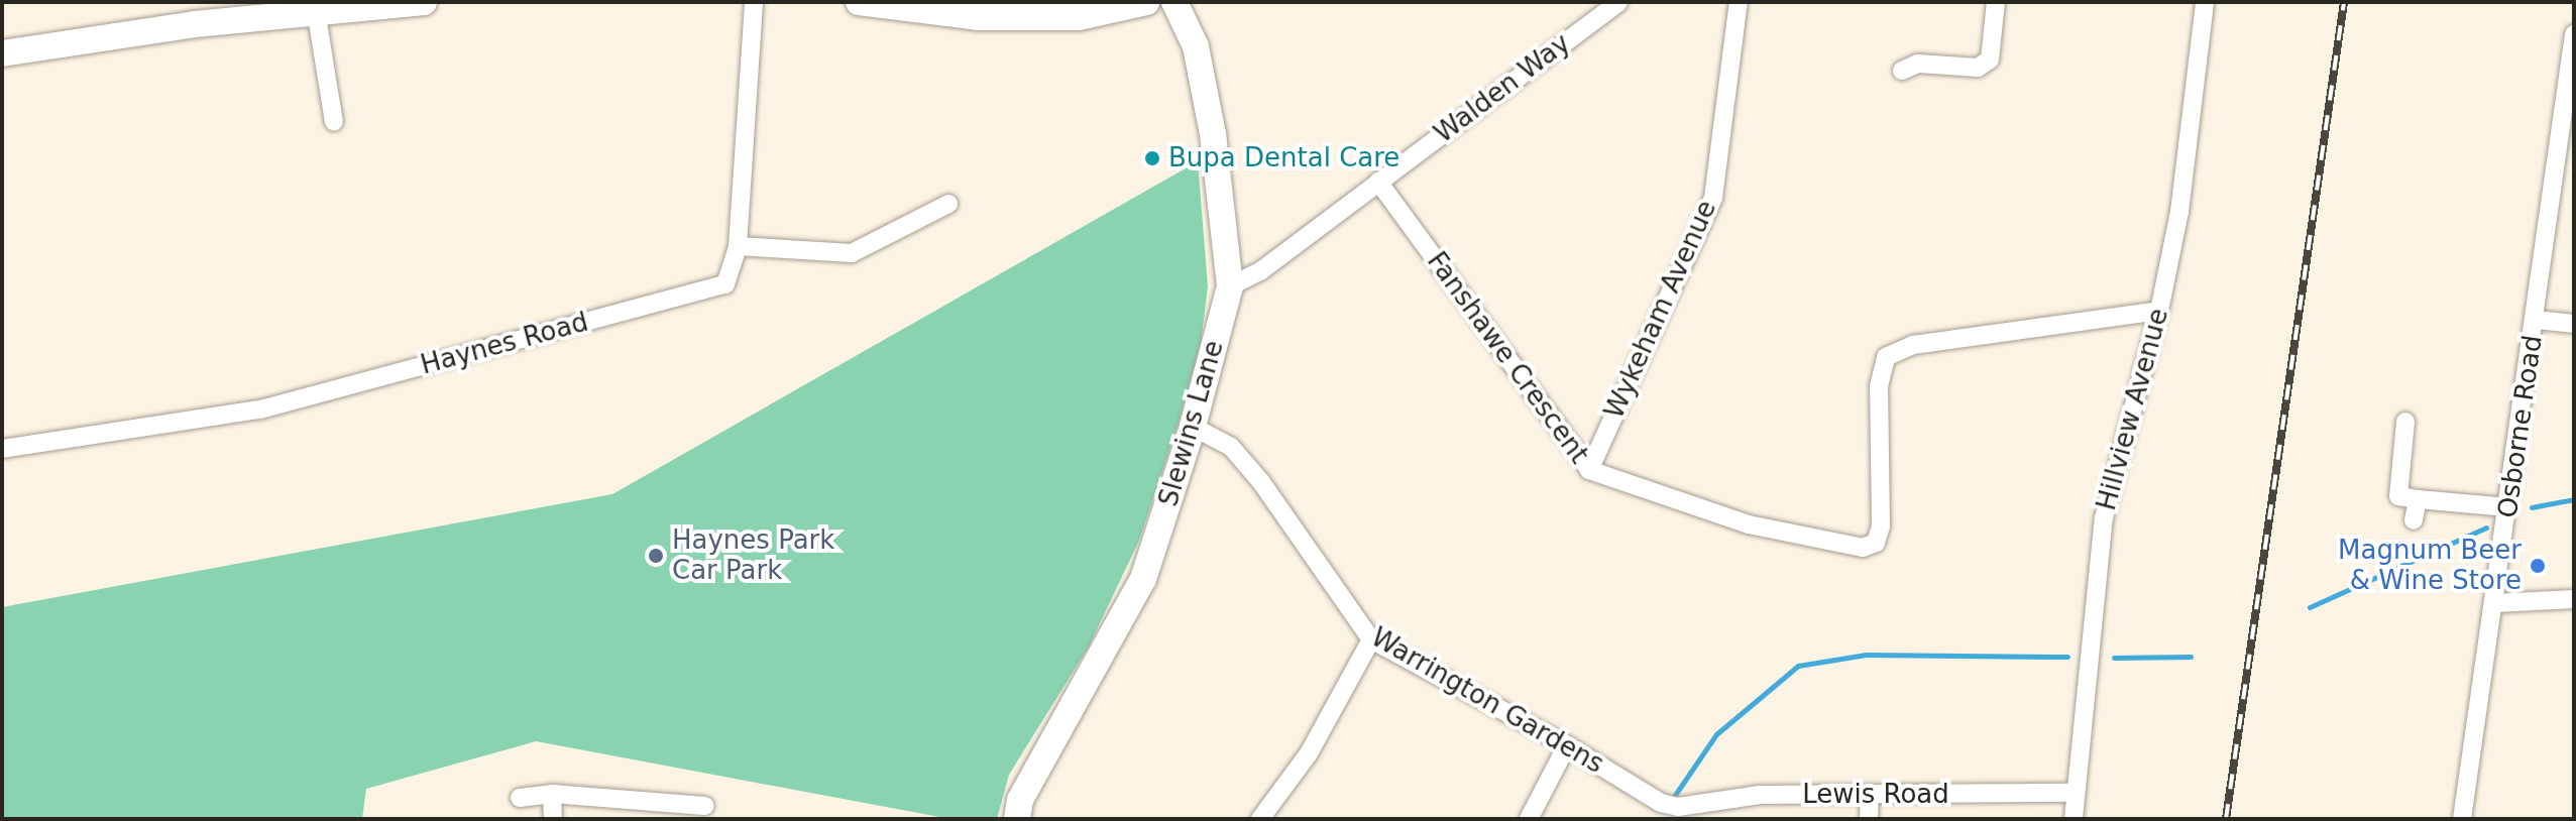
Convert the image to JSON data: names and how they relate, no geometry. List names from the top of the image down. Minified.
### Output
{"streets":{"street":["Walden Way","Wykeham Avenue","Haynes Road","Fanshawe Crescent","Hillview Avenue","Slewins Lane","Osborne Road","Warrington Gardens","Lewis Road"]},"crossings":[["Walden Way","Fanshawe Crescent"],["Walden Way","Slewins Lane"],["Wykeham Avenue","Fanshawe Crescent"],["Fanshawe Crescent","Hillview Avenue"],["Hillview Avenue","Lewis Road"],["Slewins Lane","Warrington Gardens"],["Warrington Gardens","Lewis Road"]],"places":["Bupa Dental Care","Haynes Park Car Park","Magnum Beer & Wine Store"]}
